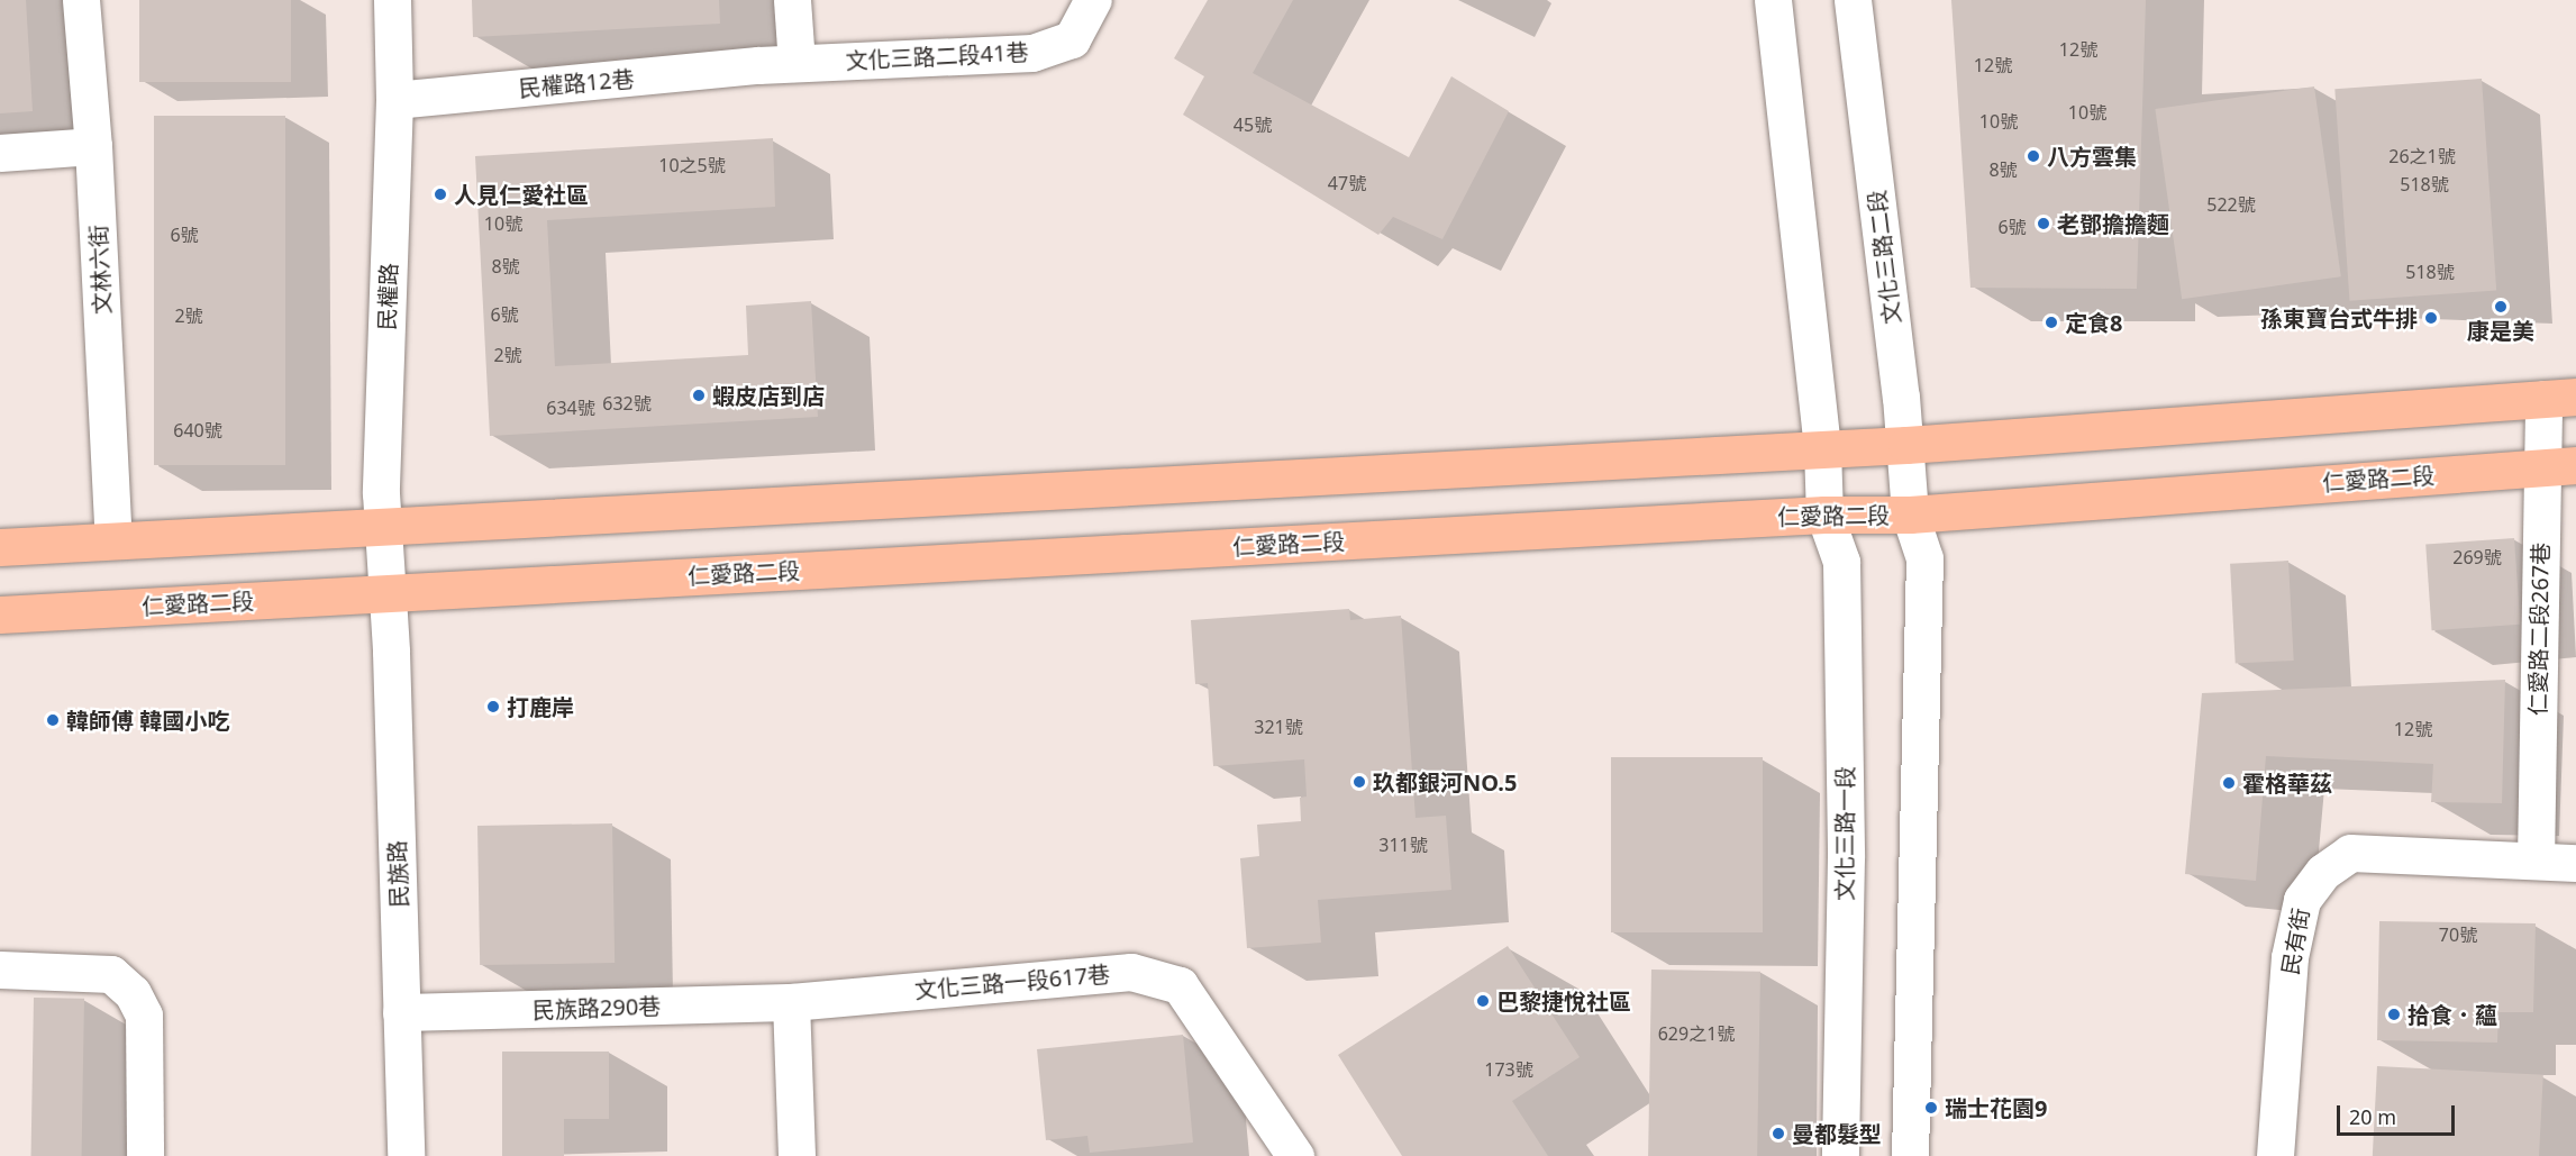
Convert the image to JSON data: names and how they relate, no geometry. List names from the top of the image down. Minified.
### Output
{"streets":{"main road":["仁愛路二段"],"street":["文化三路二段41巷","民權路12巷","文化三路二段","文林六街","民權路","仁愛路二段267巷","文化三路一段","民族路","民有街","文化三路一段617巷","民族路290巷"]},"crossings":[["文化三路二段41巷","民權路12巷"],["民權路12巷","民權路"],["文化三路二段","仁愛路二段"],["民權路","仁愛路二段"],["民權路","民族路"],["仁愛路二段","仁愛路二段267巷"],["仁愛路二段","文化三路一段"],["仁愛路二段","民族路"],["仁愛路二段267巷","民有街"],["民族路","民族路290巷"],["文化三路一段617巷","民族路290巷"]],"places":["八方雲集","人見仁愛社區","老鄧擔擔麵","康是美","孫東寶台式牛排","定食8","蝦皮店到店","打鹿岸","韓師傅 韓國小吃","玖都銀河NO.5","霍格華茲","巴黎捷悅社區","拾食．蘊","瑞士花園9","曼都髮型"],"house_numbers":["12號","12號","10號","10號","45號","26之1號","10之5號","8號","47號","518號","522號","10號","6號","6號","8號","518號","6號","2號","2號","632號","634號","640號","269號","321號","12號","311號","70號","629之1號","173號"],"scale_bar":"20 m"}
